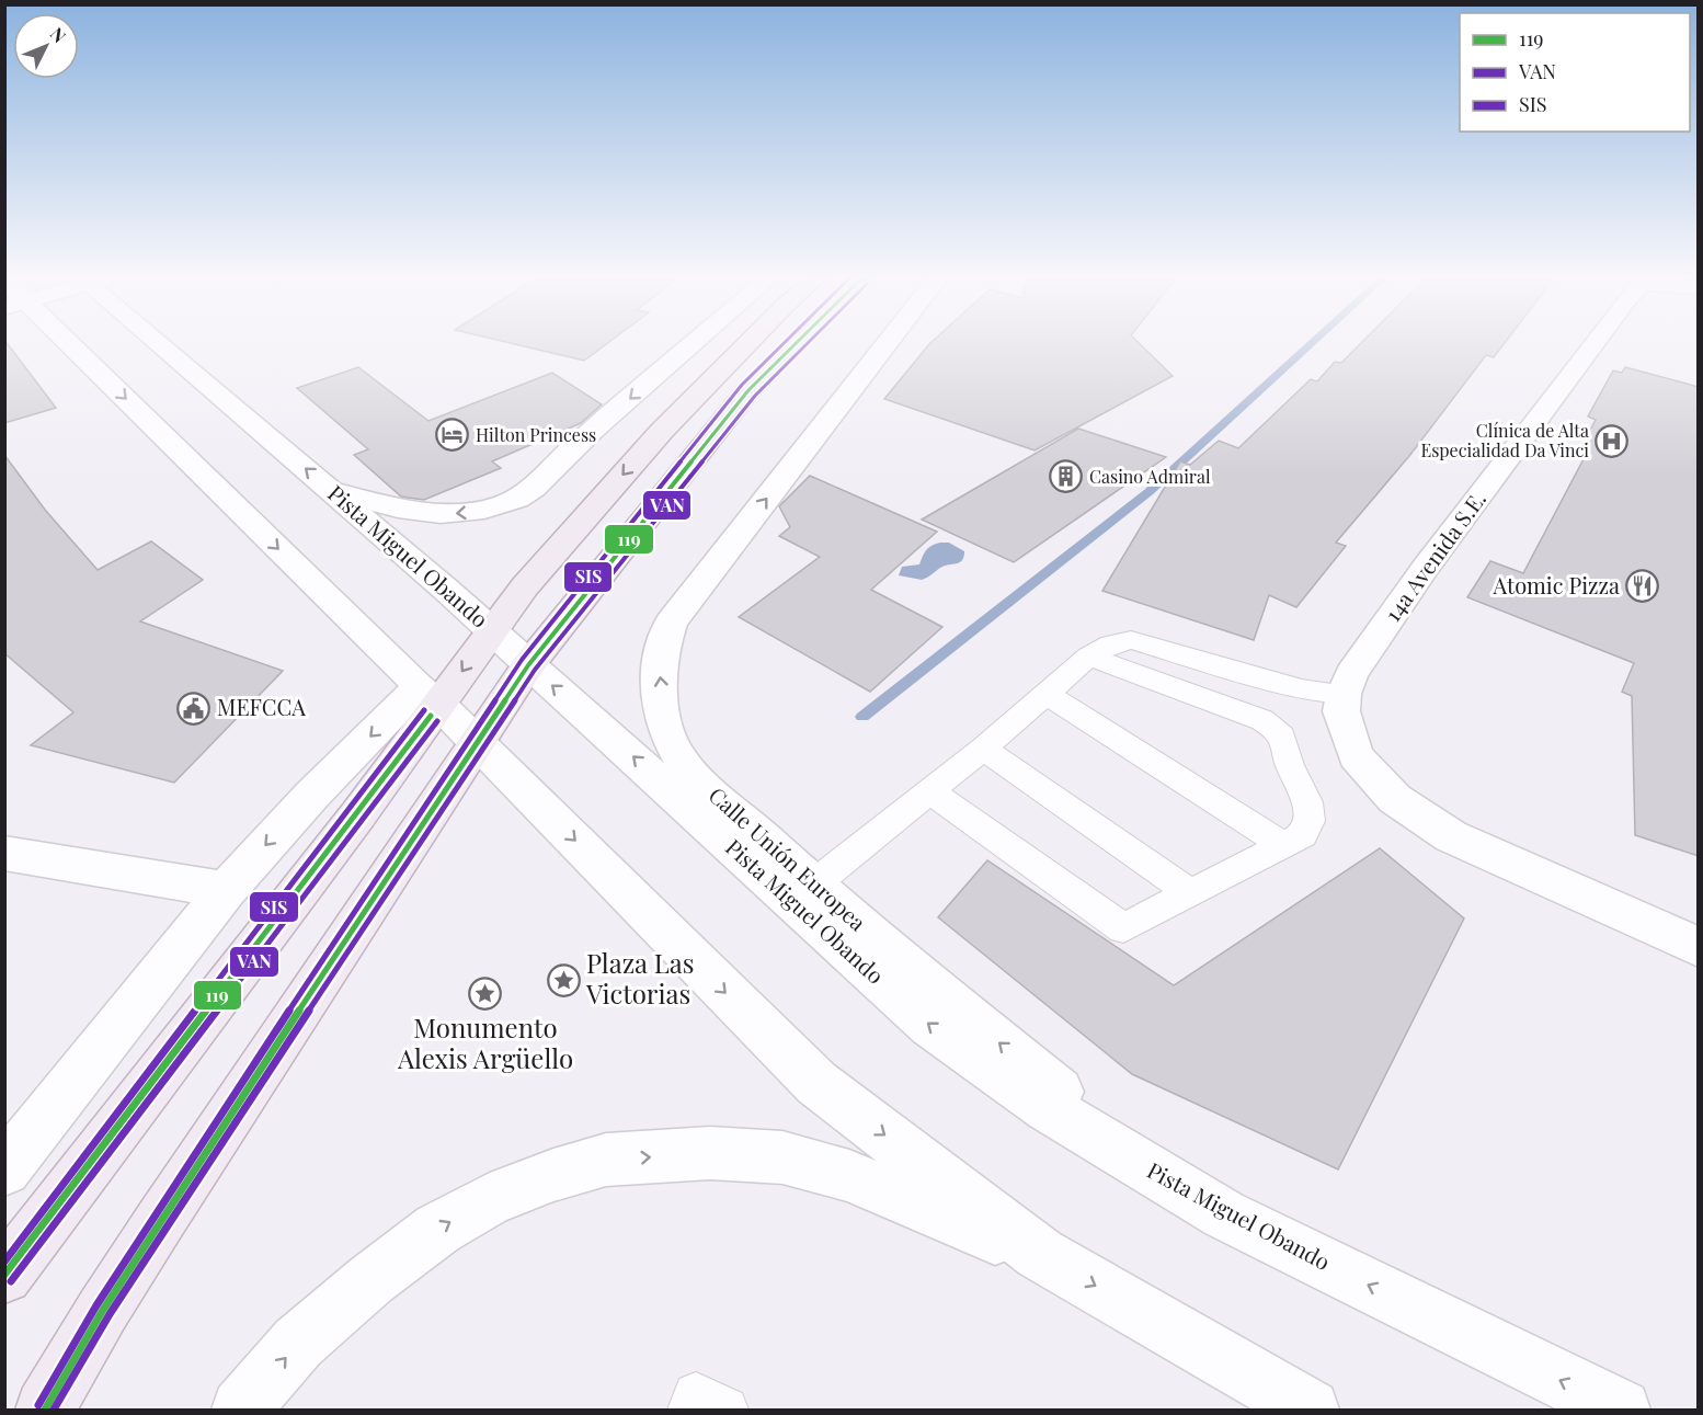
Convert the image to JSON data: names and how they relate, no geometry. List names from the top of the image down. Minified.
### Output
{"streets":{"street":["Pista Miguel Obando","14a Avenida S.E.","Calle Unión Europea"]},"crossings":[["Pista Miguel Obando","Calle Unión Europea"]],"places":{"hotel":["Hilton Princess"],"hospital":["Clínica de Alta Especialidad Da Vinci"],"building":["Casino Admiral"],"restaurant":["Atomic Pizza"],"public building":["MEFCCA"],"place":["Plaza Las Victorias","Monumento Alexis Argüello"]},"lines":["transit line 119","transit line VAN","transit line SIS"],"legend":["119","VAN","SIS"],"north":"top right"}
